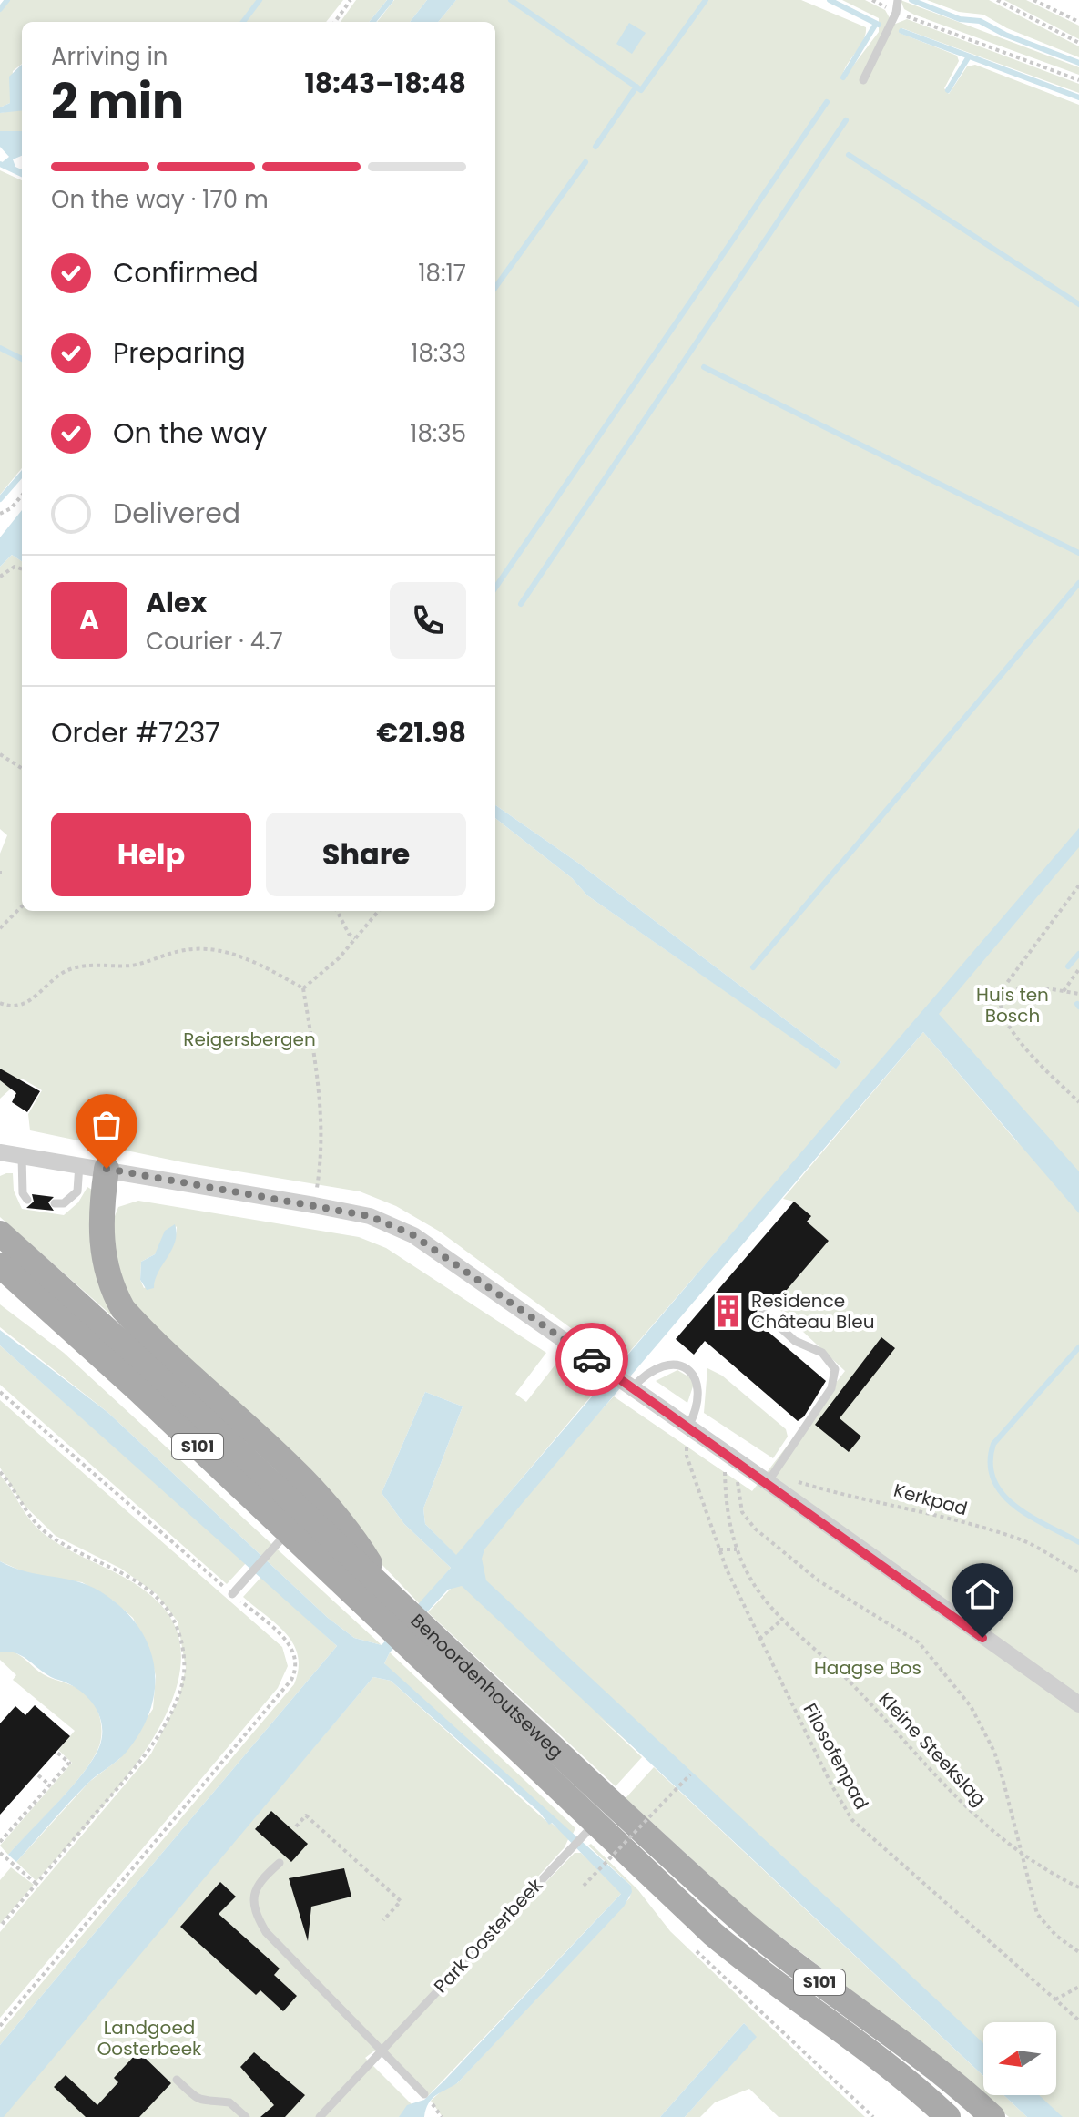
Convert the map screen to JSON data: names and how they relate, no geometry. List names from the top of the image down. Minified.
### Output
{"streets":{"main road":["S101","Benoordenhoutseweg"],"lane":["Park Oosterbeek"],"path":["Kerkpad","Kleine Steekslag","Filosofenpad"]},"crossings":[["Benoordenhoutseweg","Park Oosterbeek"]],"parks":["Huis ten Bosch","Reigersbergen","Haagse Bos","Landgoed Oosterbeek"],"places":{"building":["Residence Château Bleu"]},"north":"left","page":{"heading":["2 min","Arriving in","18:43–18:48"],"panel":["Alex","Courier · 4.7","Order #7237","€21.98"],"bar":"On the way · 170 m","list":[["Confirmed","18:17"],["Preparing","18:33"],["On the way","18:35"],"Delivered"],"round":"A","buttons":["Help","Share"]}}
